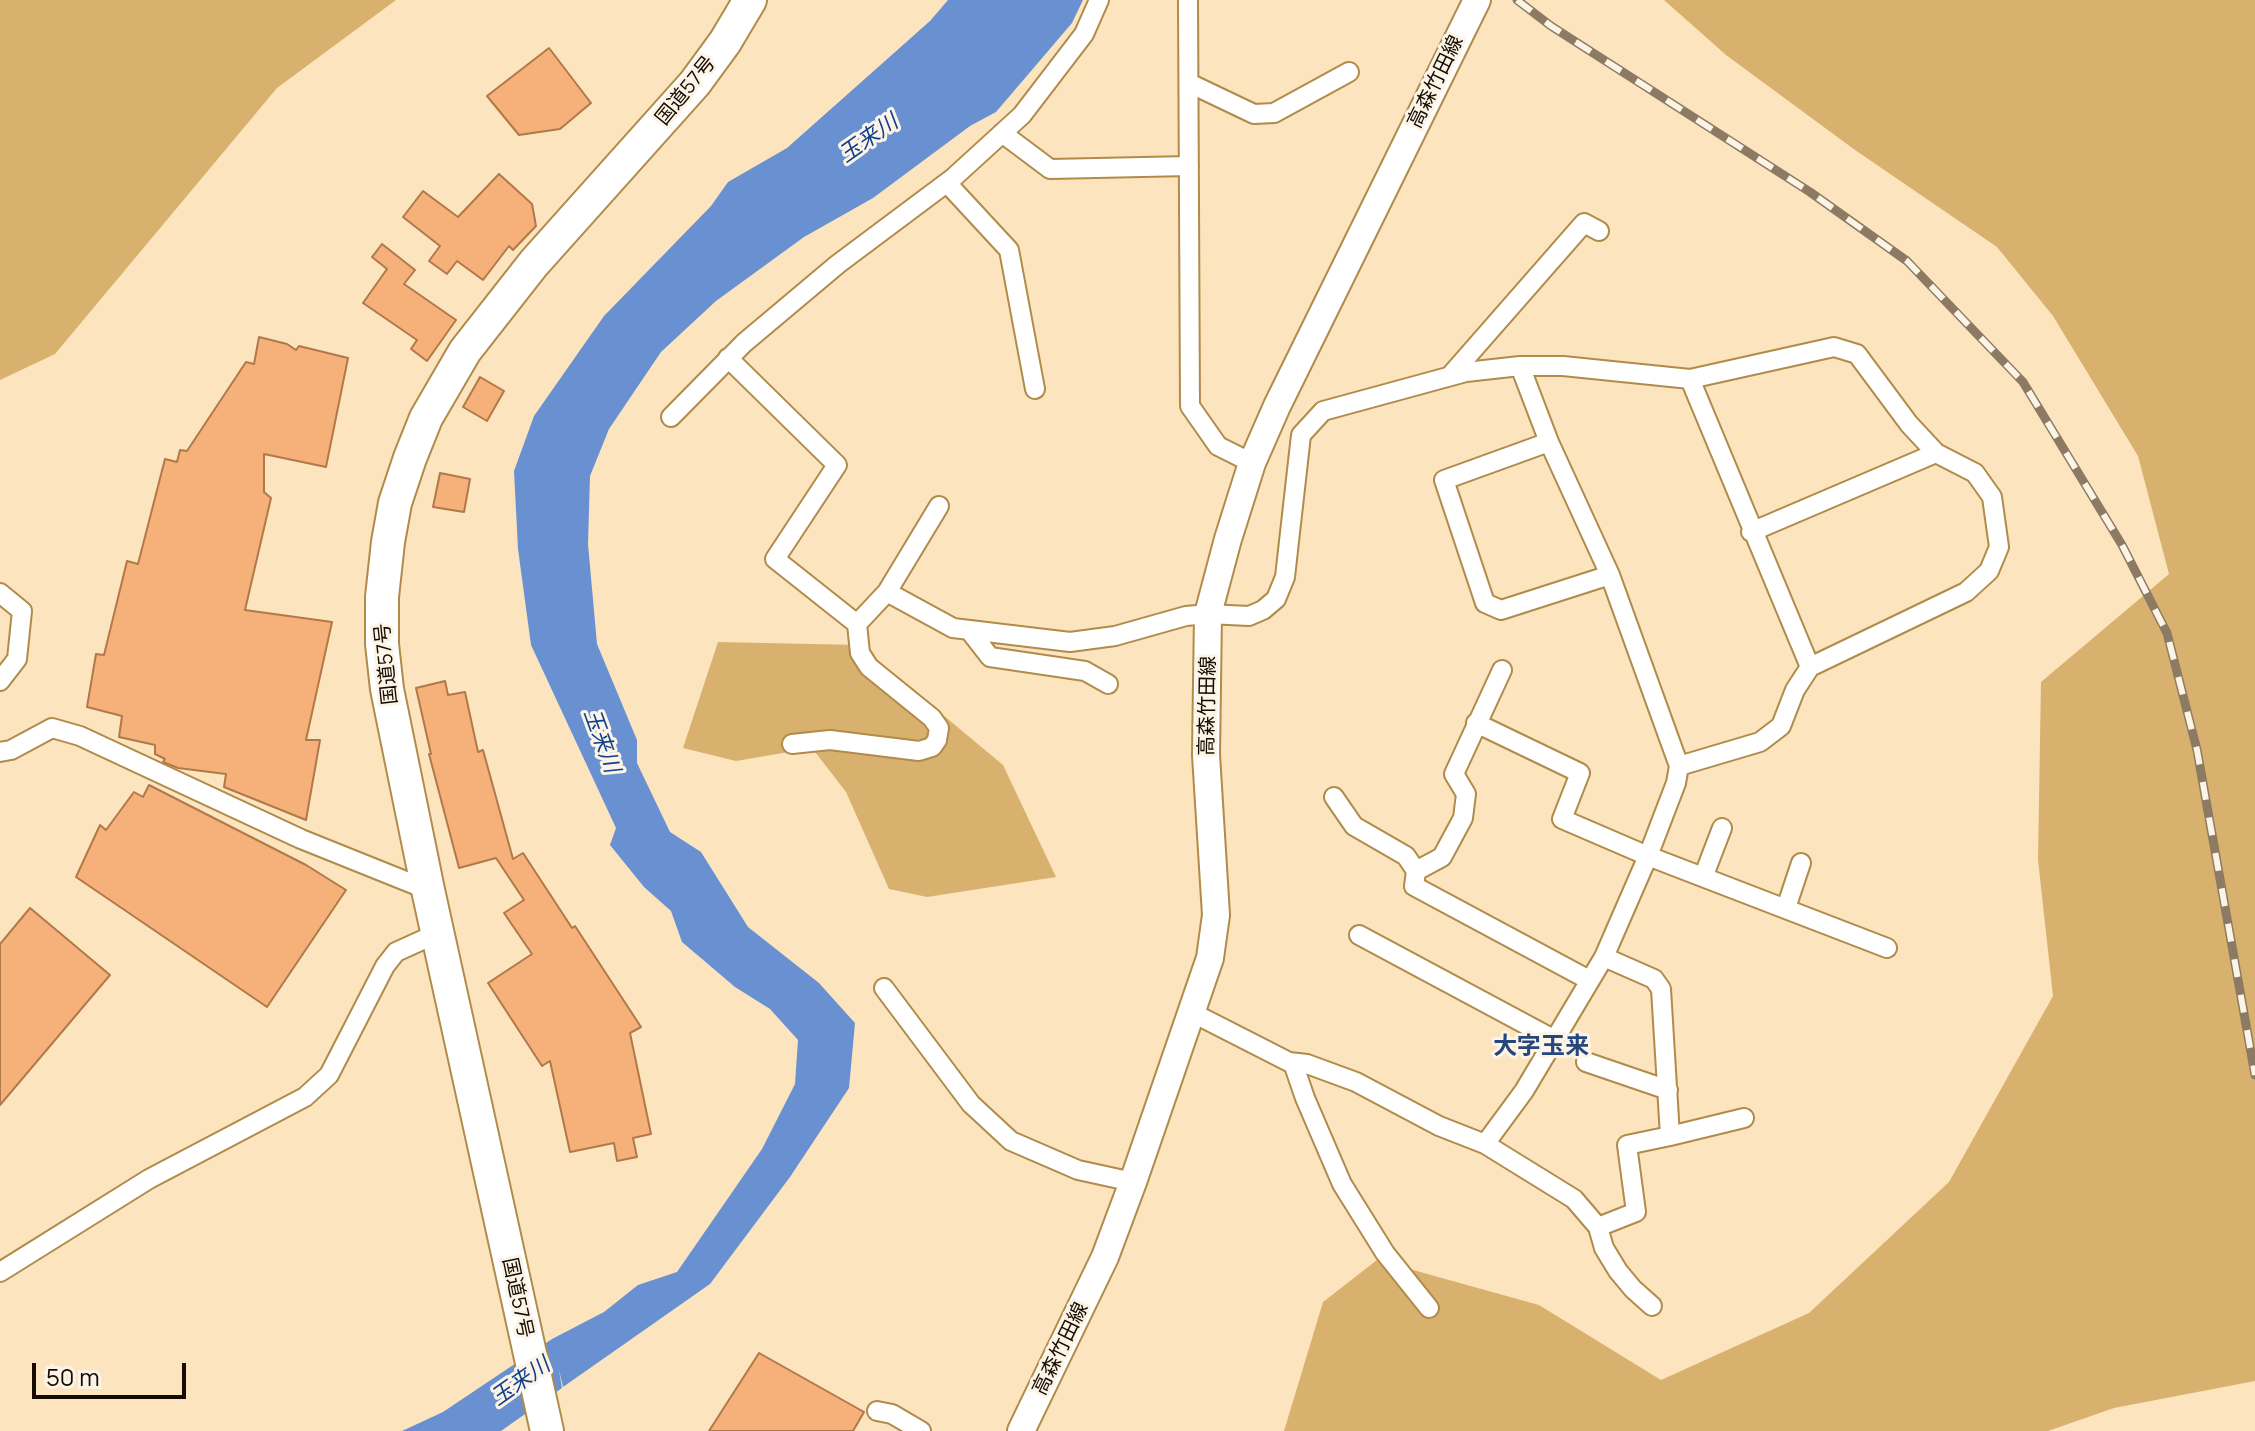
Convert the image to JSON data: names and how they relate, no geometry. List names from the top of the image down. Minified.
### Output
{"streets":{"highway":["国道57号"],"main road":["高森竹田線"]},"districts":["大字玉来"],"water":["玉来川"],"scale_bar":"50 m"}
